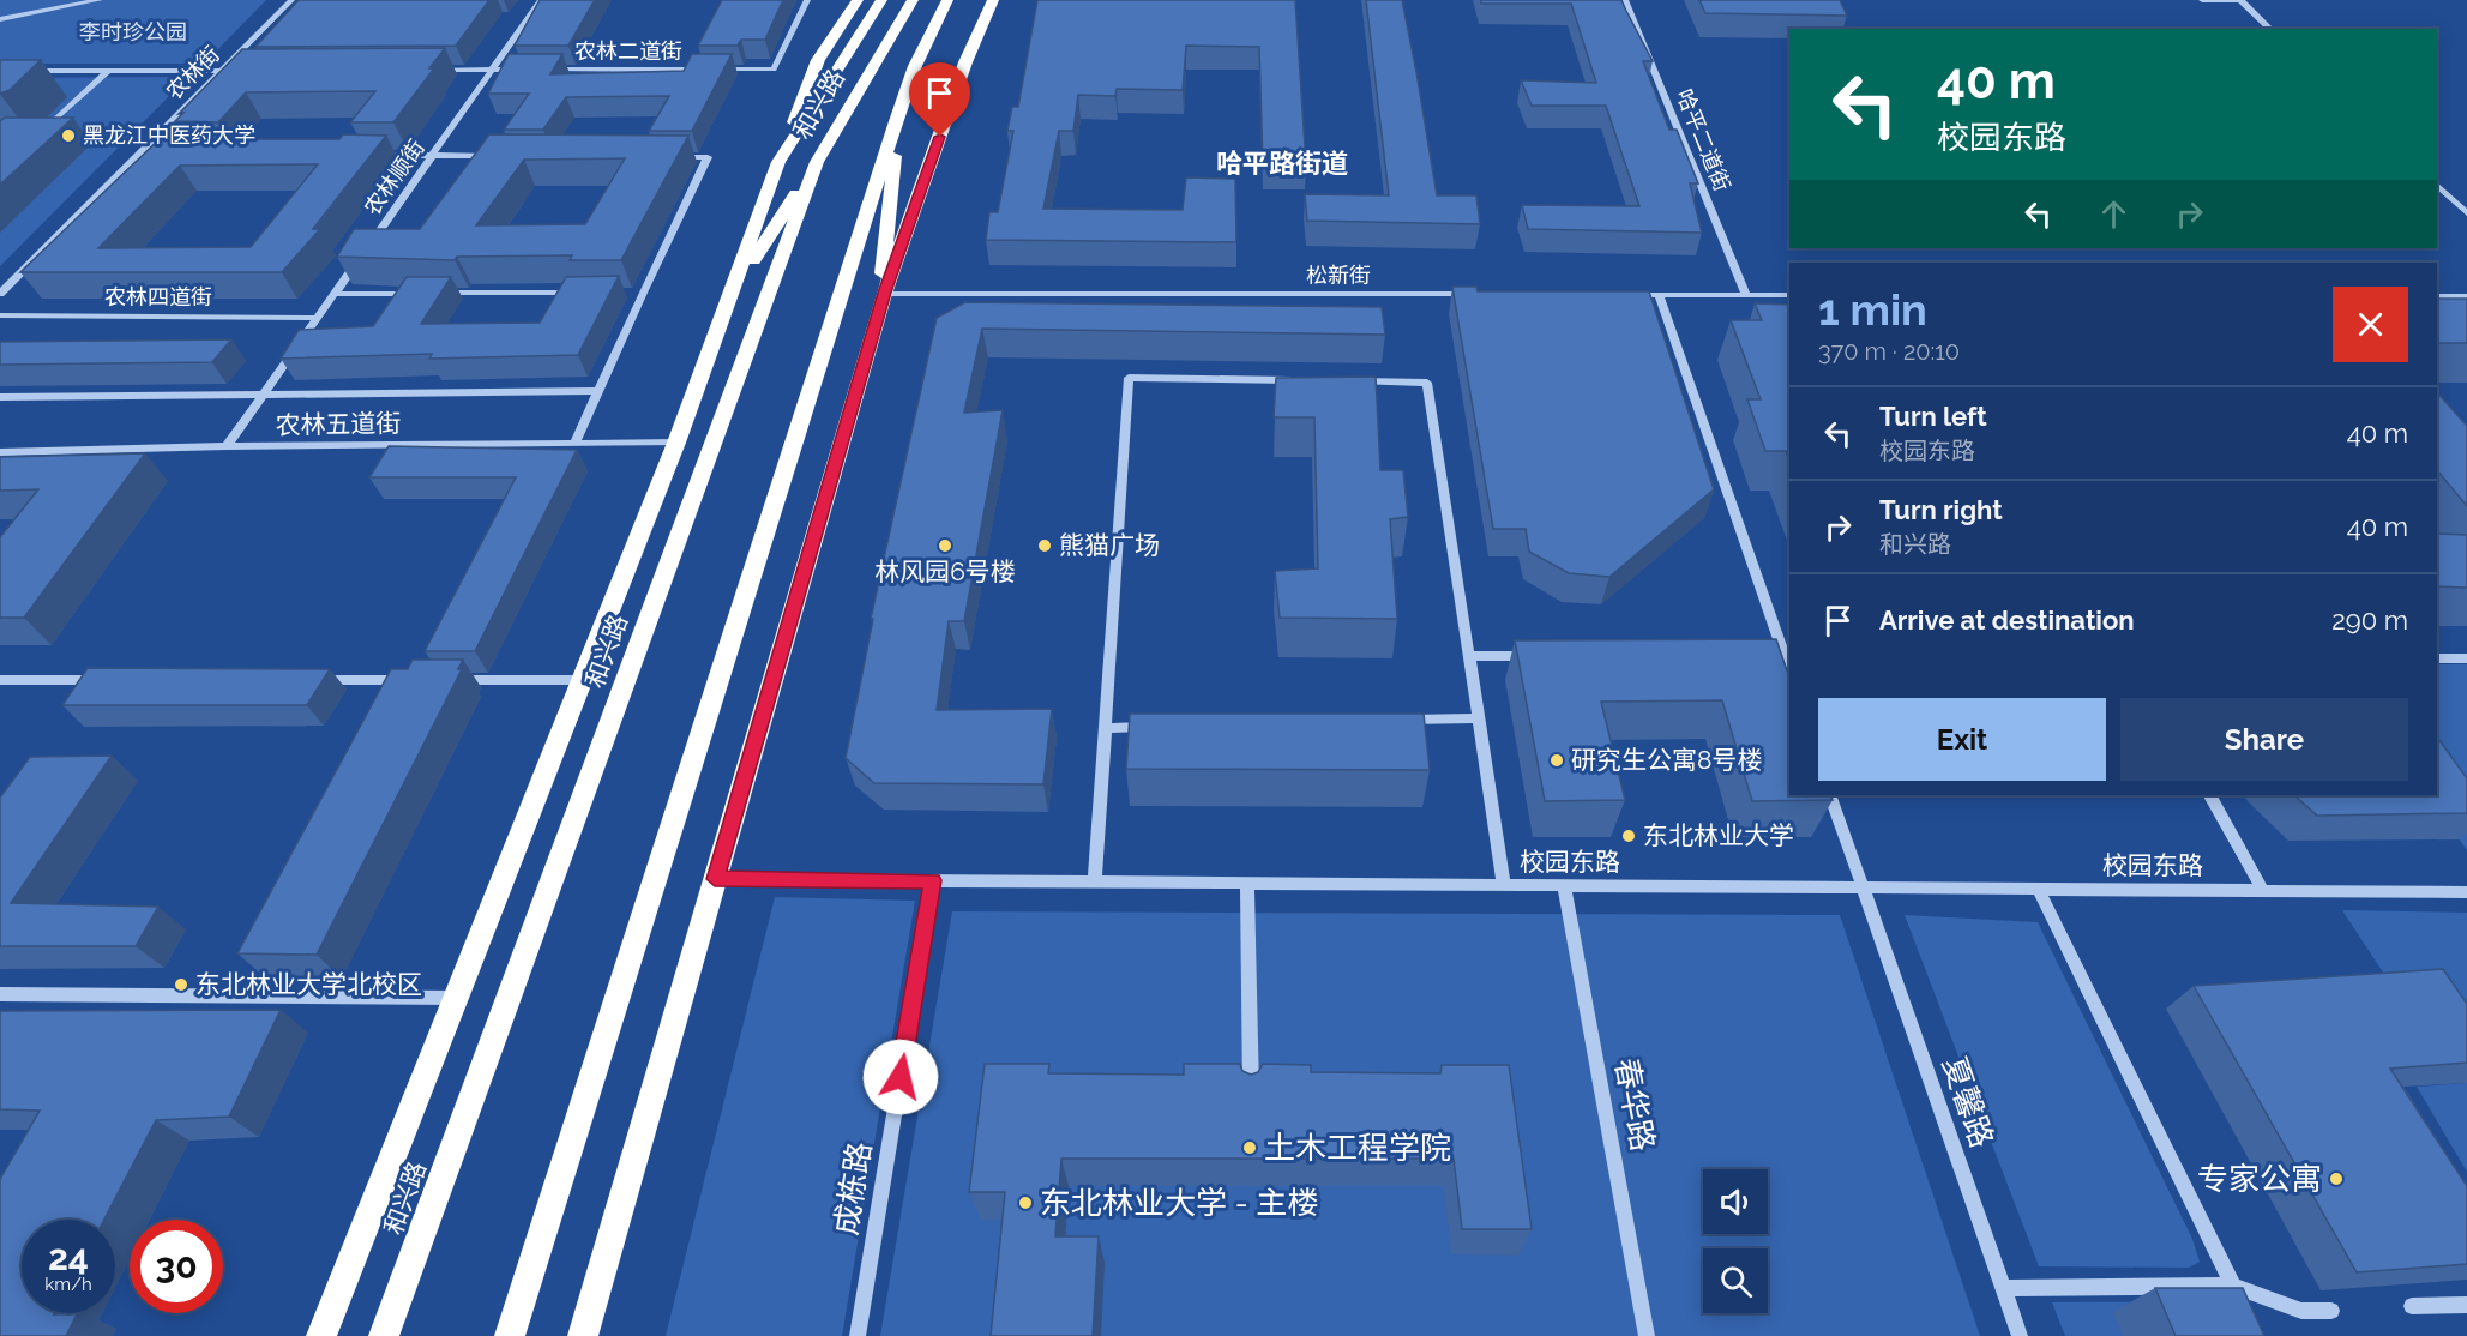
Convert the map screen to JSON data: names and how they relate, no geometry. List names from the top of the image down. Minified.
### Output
{"streets":{"highway":["和兴路"],"street":["农林二道街","农林街","哈平二道街","农林顺街","松新街","农林四道街","农林五道街","校园东路","夏馨路","春华路","成栋路"]},"crossings":[["农林二道街","农林顺街"],["和兴路","农林五道街"],["农林顺街","农林四道街"],["农林顺街","农林五道街"],["校园东路","夏馨路"],["校园东路","春华路"],["校园东路","成栋路"]],"districts":["哈平路街道"],"parks":["李时珍公园"],"places":["黑龙江中医药大学","林风园6号楼","熊猫广场","研究生公寓8号楼","东北林业大学","东北林业大学北校区","土木工程学院","专家公寓","东北林业大学 - 主楼"],"page":{"turn":["40 m","校园东路"],"heading":["1 min","370 m · 20:10"],"list":[{"name":"Turn left","note":"校园东路","value":"40 m"},{"name":"Turn right","note":"和兴路","value":"40 m"},{"name":"Arrive at destination","value":"290 m"}],"buttons":["Exit","Share"],"speed":"24 km/h","limit":"30"}}
